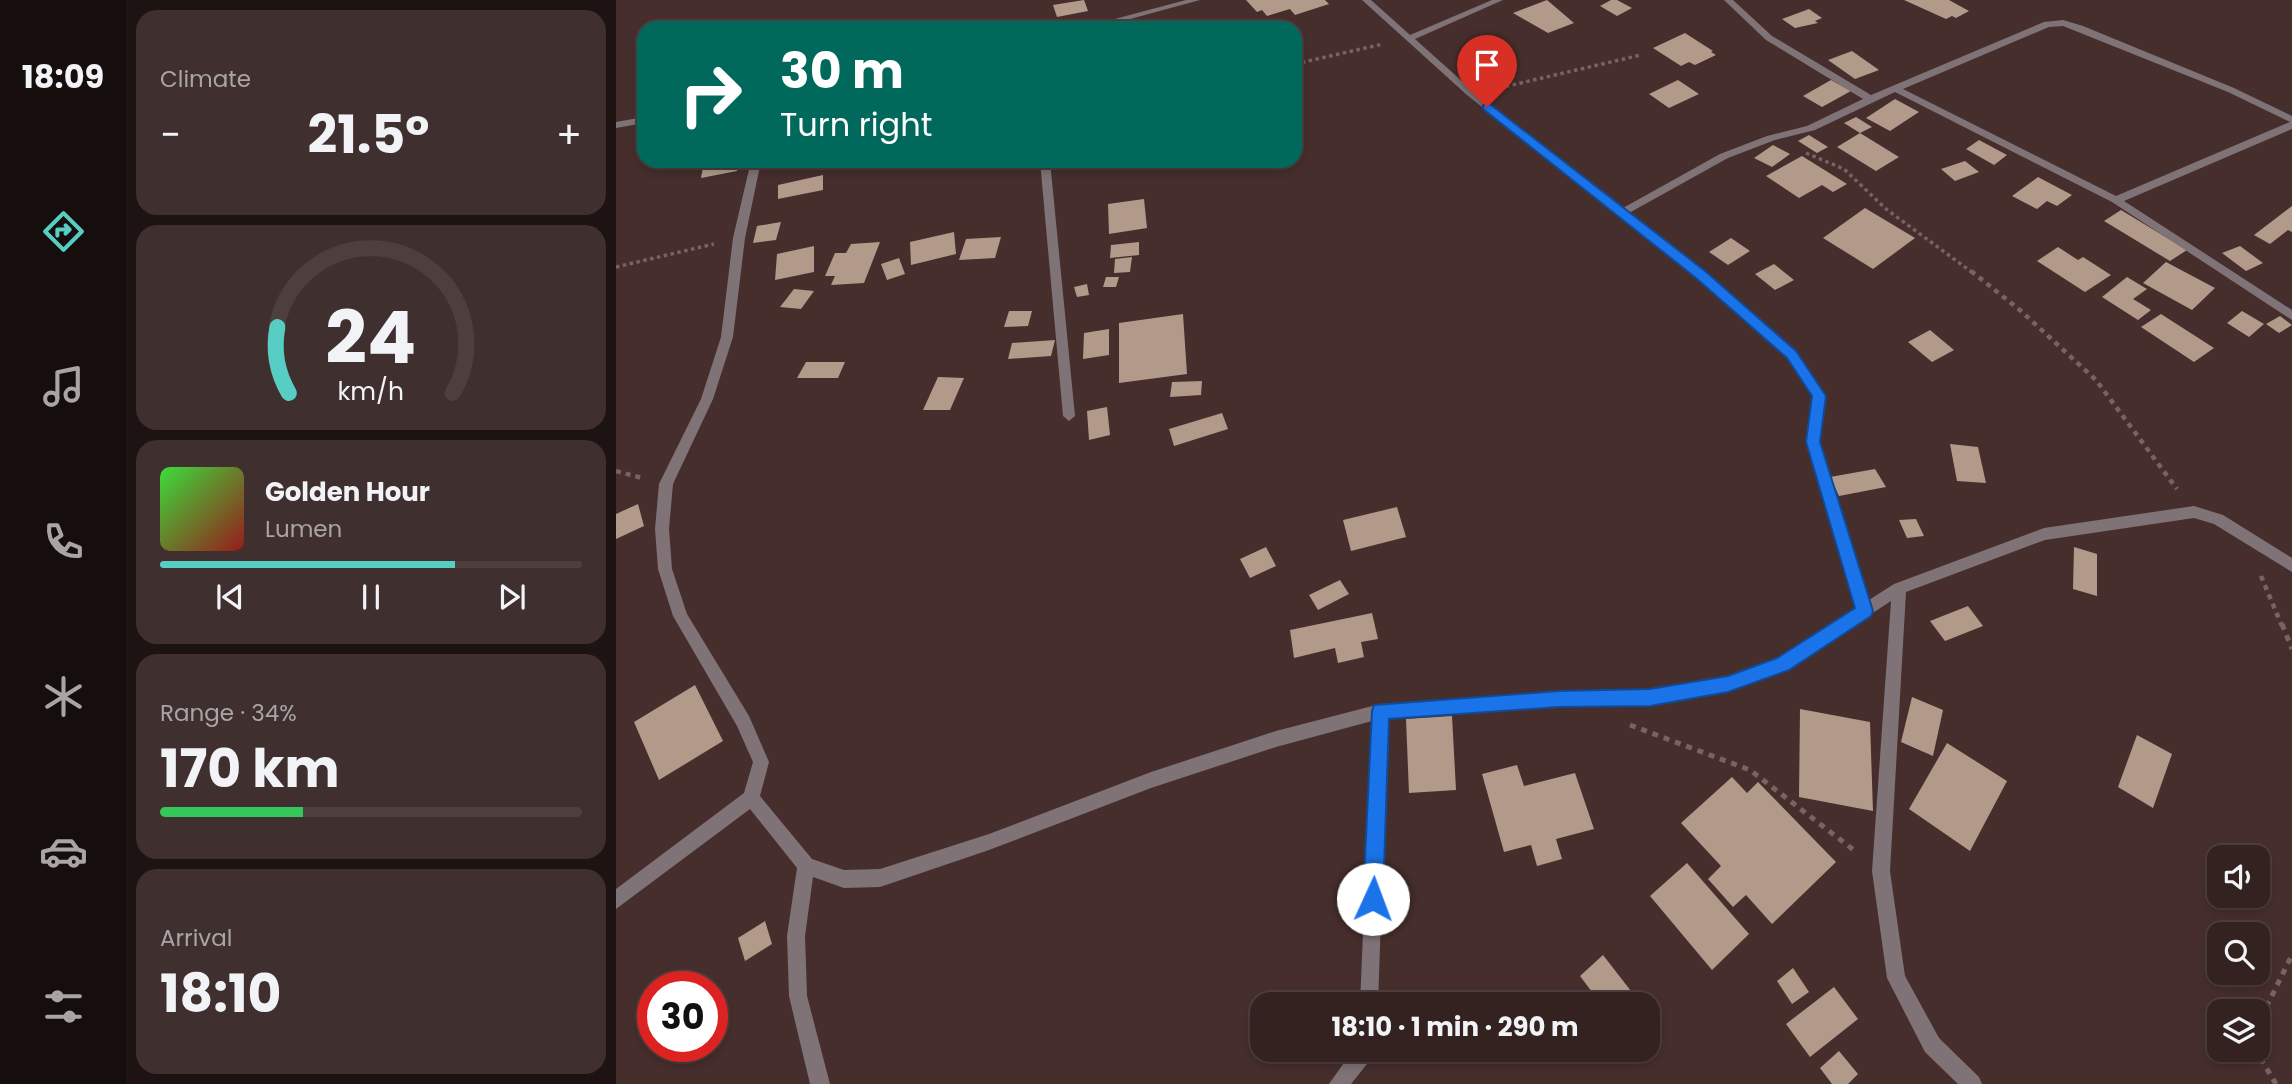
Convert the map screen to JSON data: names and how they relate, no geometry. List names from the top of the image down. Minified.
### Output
{"page":{"tabs":"18:09","tile":["Climate",["Range · 34%","170 km"],["Arrival","18:10"]],"turn":["30 m","Turn right"],"heat":["−","21.5°","+"],"song":["Golden Hour","Lumen"],"limit":"30","trip":"18:10 · 1 min · 290 m","gauge":["24","km/h"]}}
